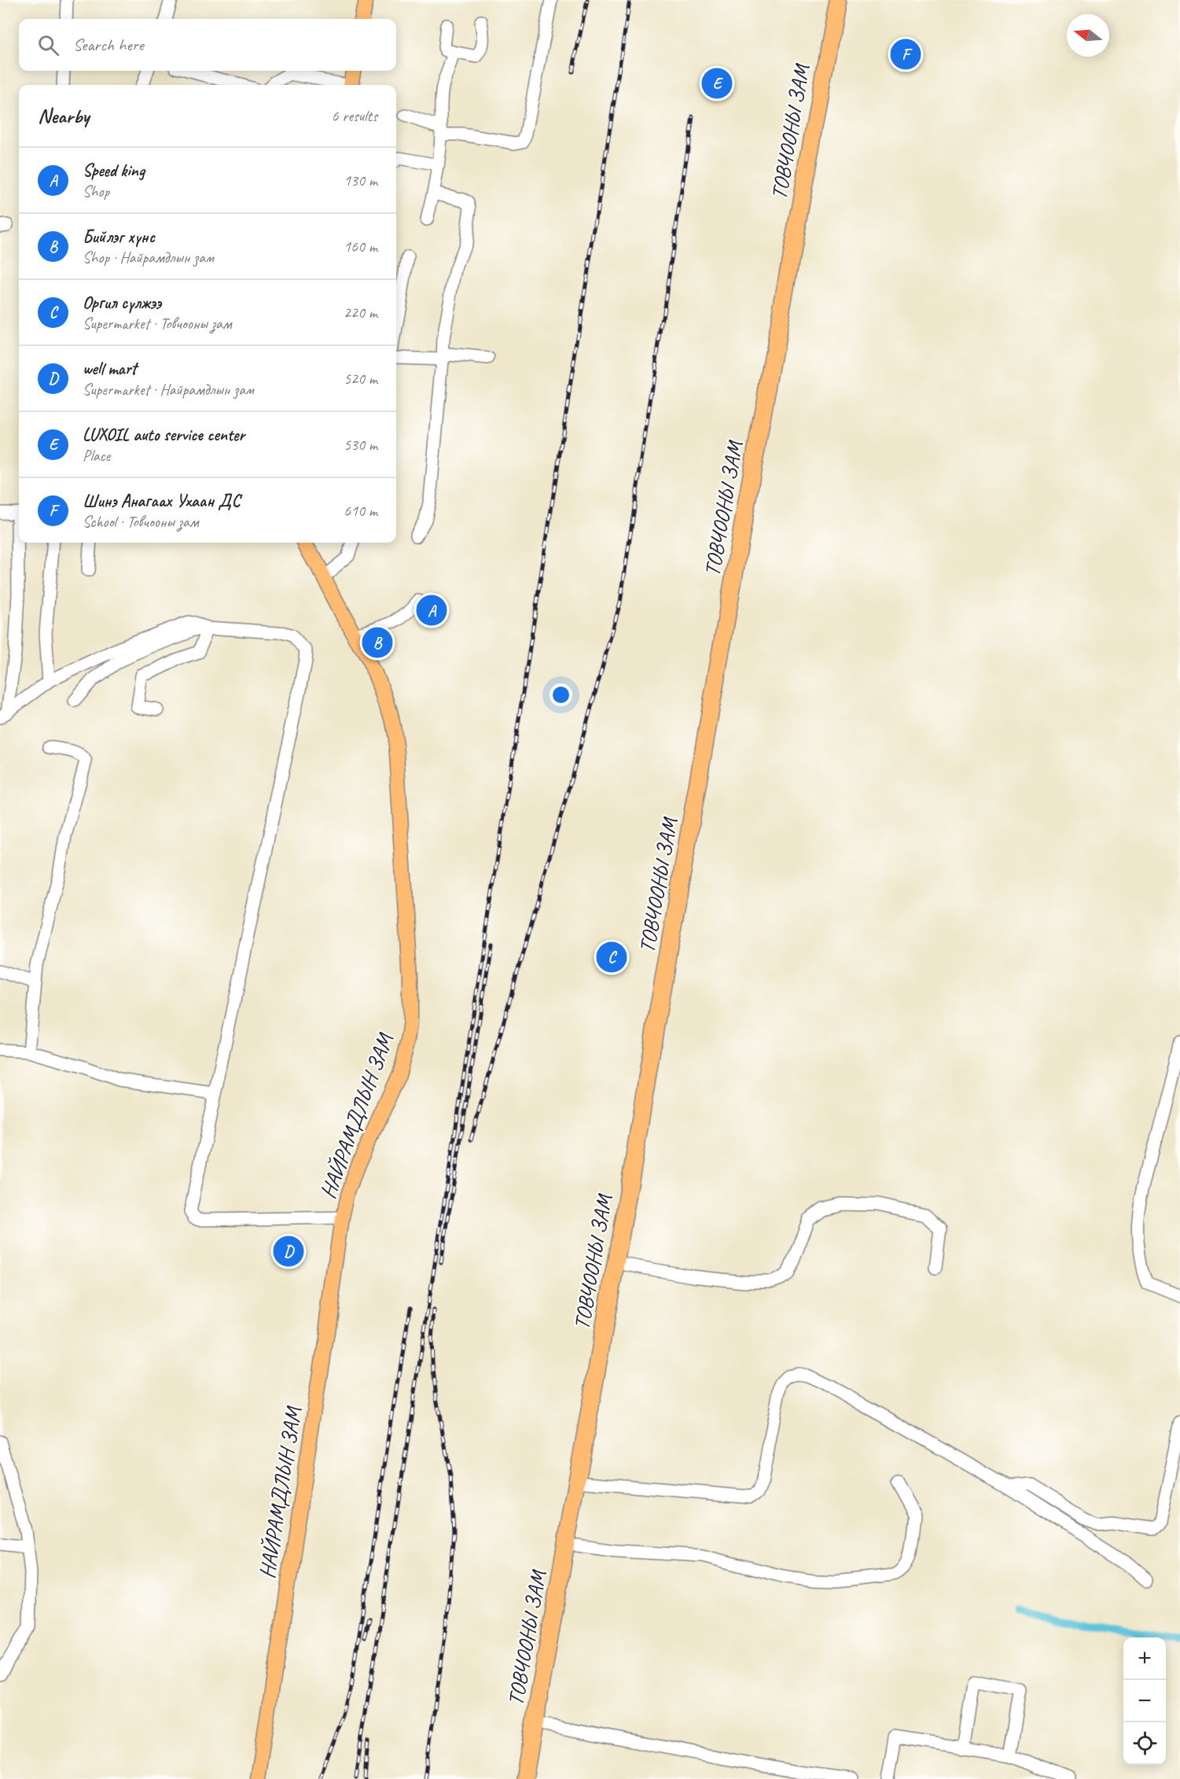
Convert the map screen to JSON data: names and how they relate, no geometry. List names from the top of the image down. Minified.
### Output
{"streets":{"highway":["ТОВЧООНЫ ЗАМ"],"main road":["НАЙРАМДЛЫН ЗАМ"]},"north":"left","page":{"search":"Search here","pins":["F","E","A","B","C","D"],"heading":["Nearby","6 results"],"list":[{"mark":"A","name":"Speed king","note":"Shop","value":"130 m"},{"mark":"B","name":"Бийлэг хүнс","note":"Shop · Найрамдлын зам","value":"160 m"},{"mark":"C","name":"Оргил сүлжээ","note":"Supermarket · Товчооны зам","value":"220 m"},{"mark":"D","name":"well mart","note":"Supermarket · Найрамдлын зам","value":"520 m"},{"mark":"E","name":"LUXOIL auto service center","note":"Place","value":"530 m"},{"mark":"F","name":"Шинэ Анагаах Ухаан ДС","note":"School · Товчооны зам","value":"610 m"}],"map_buttons":["+","−"]}}
